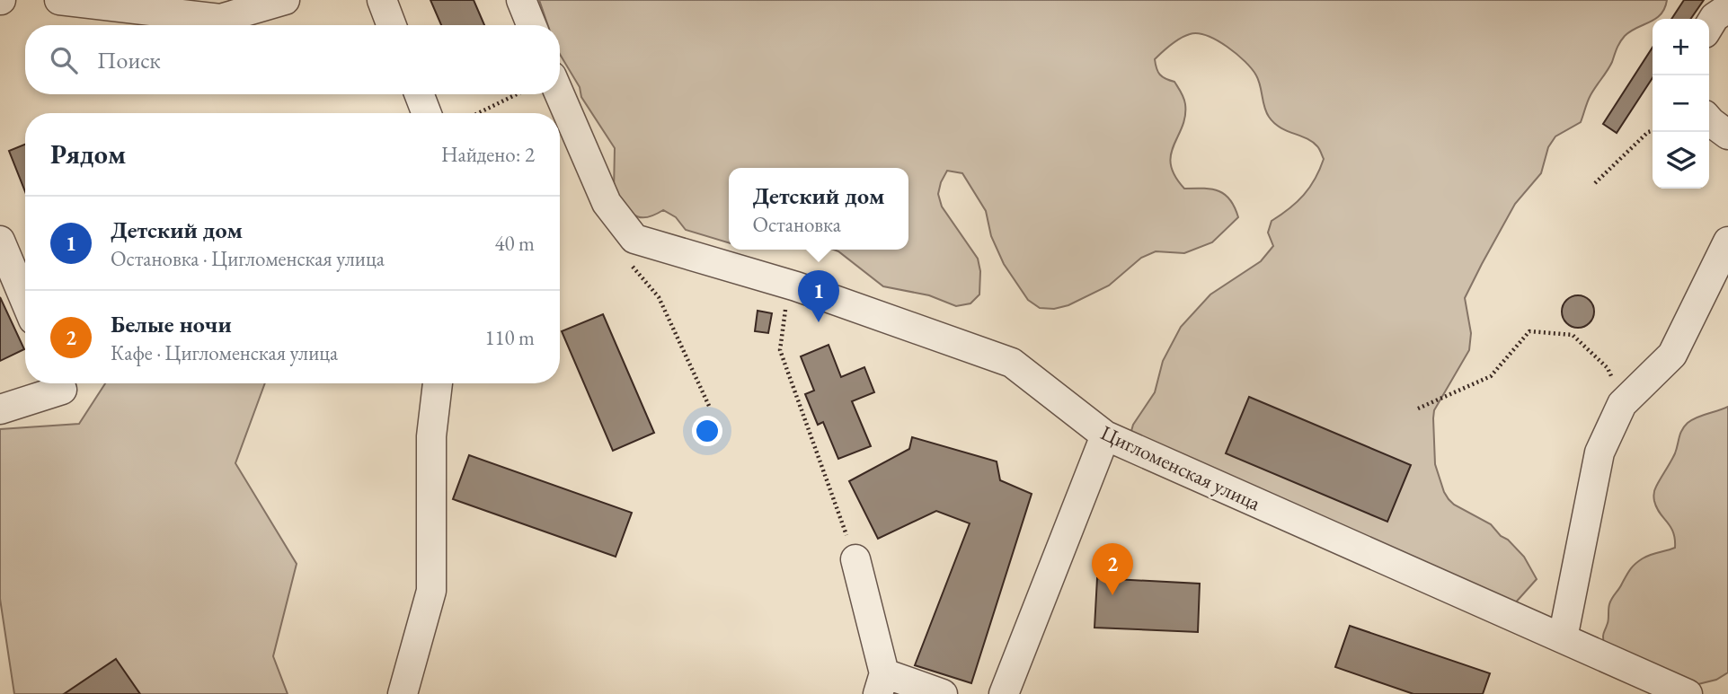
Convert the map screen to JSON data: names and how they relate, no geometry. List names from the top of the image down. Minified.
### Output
{"streets":{"street":["Цигломенская улица"]},"page":{"map_buttons":["+","−"],"search":"Поиск","heading":["Рядом","Найдено: 2"],"popup":["Детский дом","Остановка"],"list":[{"mark":"1","name":"Детский дом","note":"Остановка · Цигломенская улица","value":"40 m"},{"mark":"2","name":"Белые ночи","note":"Кафе · Цигломенская улица","value":"110 m"}],"pins":["1","2"]}}
